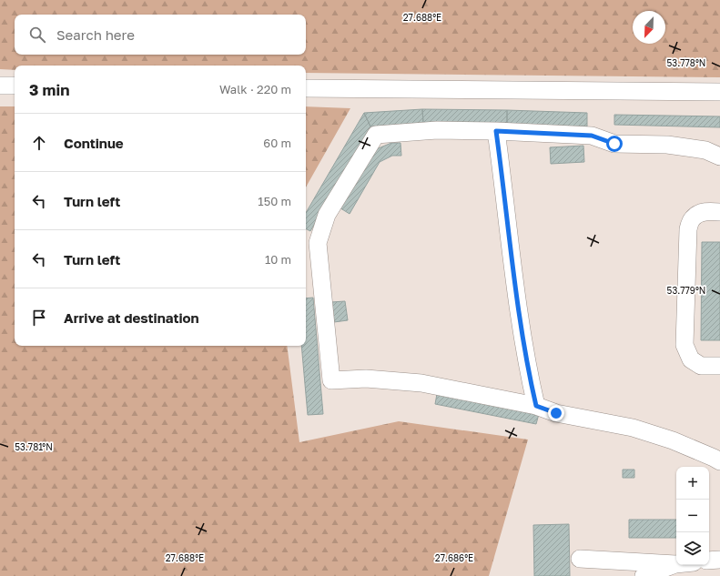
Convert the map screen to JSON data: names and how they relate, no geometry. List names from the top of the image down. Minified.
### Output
{"north":"bottom left","page":{"search":"Search here","heading":["3 min","Walk · 220 m"],"list":[["Continue","60 m"],["Turn left","150 m"],["Turn left","10 m"],"Arrive at destination"],"map_buttons":["+","−"]},"coordinates":["27.688°E","53.778°N","53.779°N","53.781°N","27.686°E"]}
